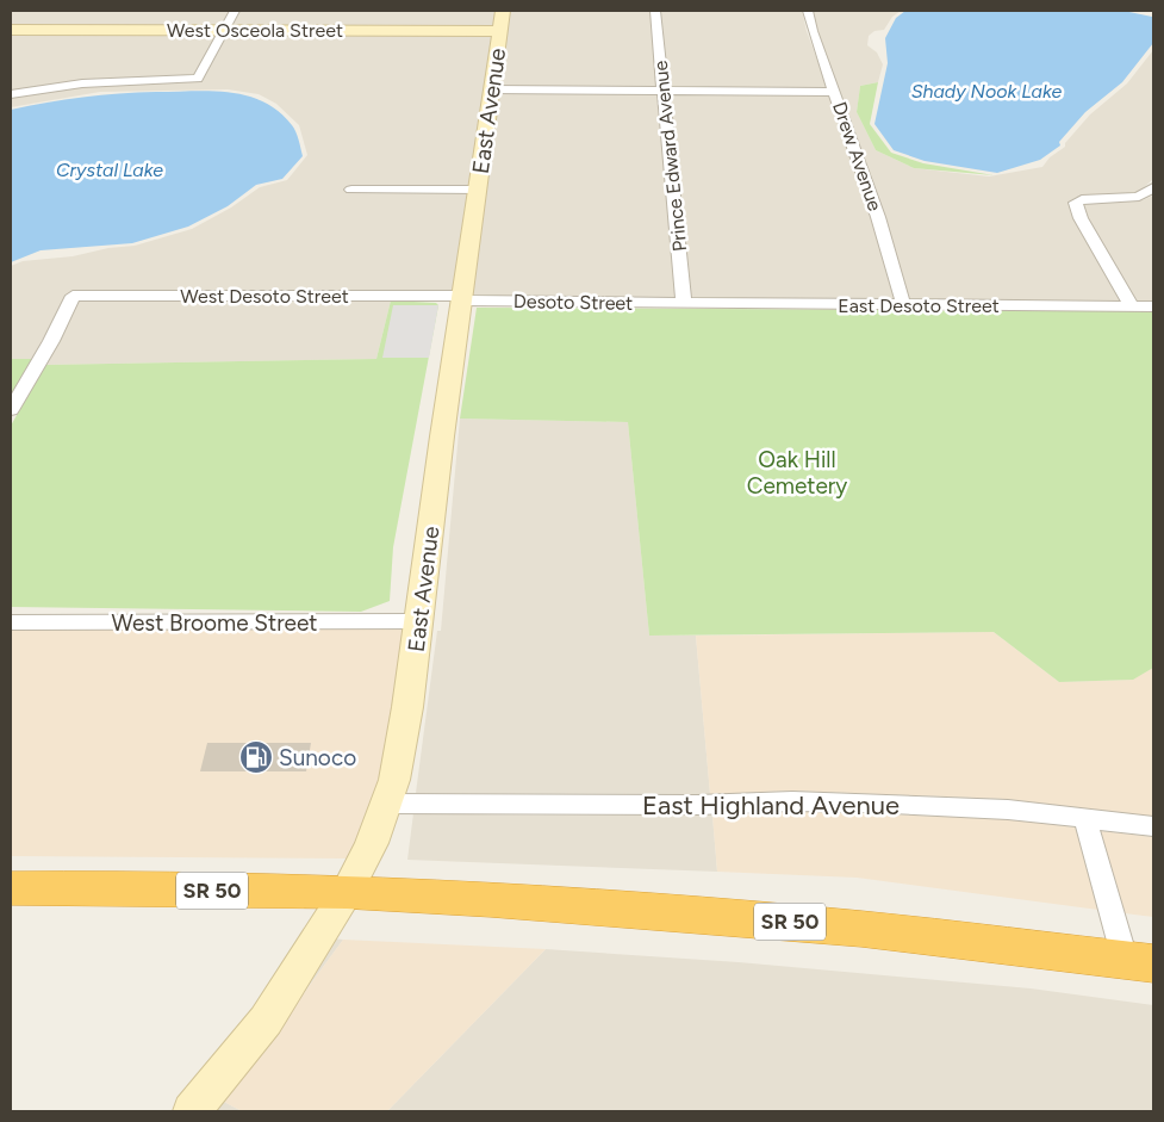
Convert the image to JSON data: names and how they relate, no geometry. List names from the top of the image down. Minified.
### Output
{"streets":{"highway":["SR 50"],"street":["West Osceola Street","East Avenue","Prince Edward Avenue","Drew Avenue","West Desoto Street","Desoto Street","East Desoto Street","West Broome Street","East Highland Avenue"]},"crossings":[["West Osceola Street","East Avenue"],["East Avenue","West Desoto Street"],["East Avenue","Desoto Street"],["East Avenue","West Broome Street"],["East Avenue","East Highland Avenue"],["East Avenue","SR 50"],["Prince Edward Avenue","Desoto Street"],["Prince Edward Avenue","East Desoto Street"],["Drew Avenue","East Desoto Street"],["West Desoto Street","Desoto Street"],["Desoto Street","East Desoto Street"]],"water":["Shady Nook Lake","Crystal Lake"],"parks":["Oak Hill Cemetery"],"places":{"fuel station":["Sunoco"]}}
